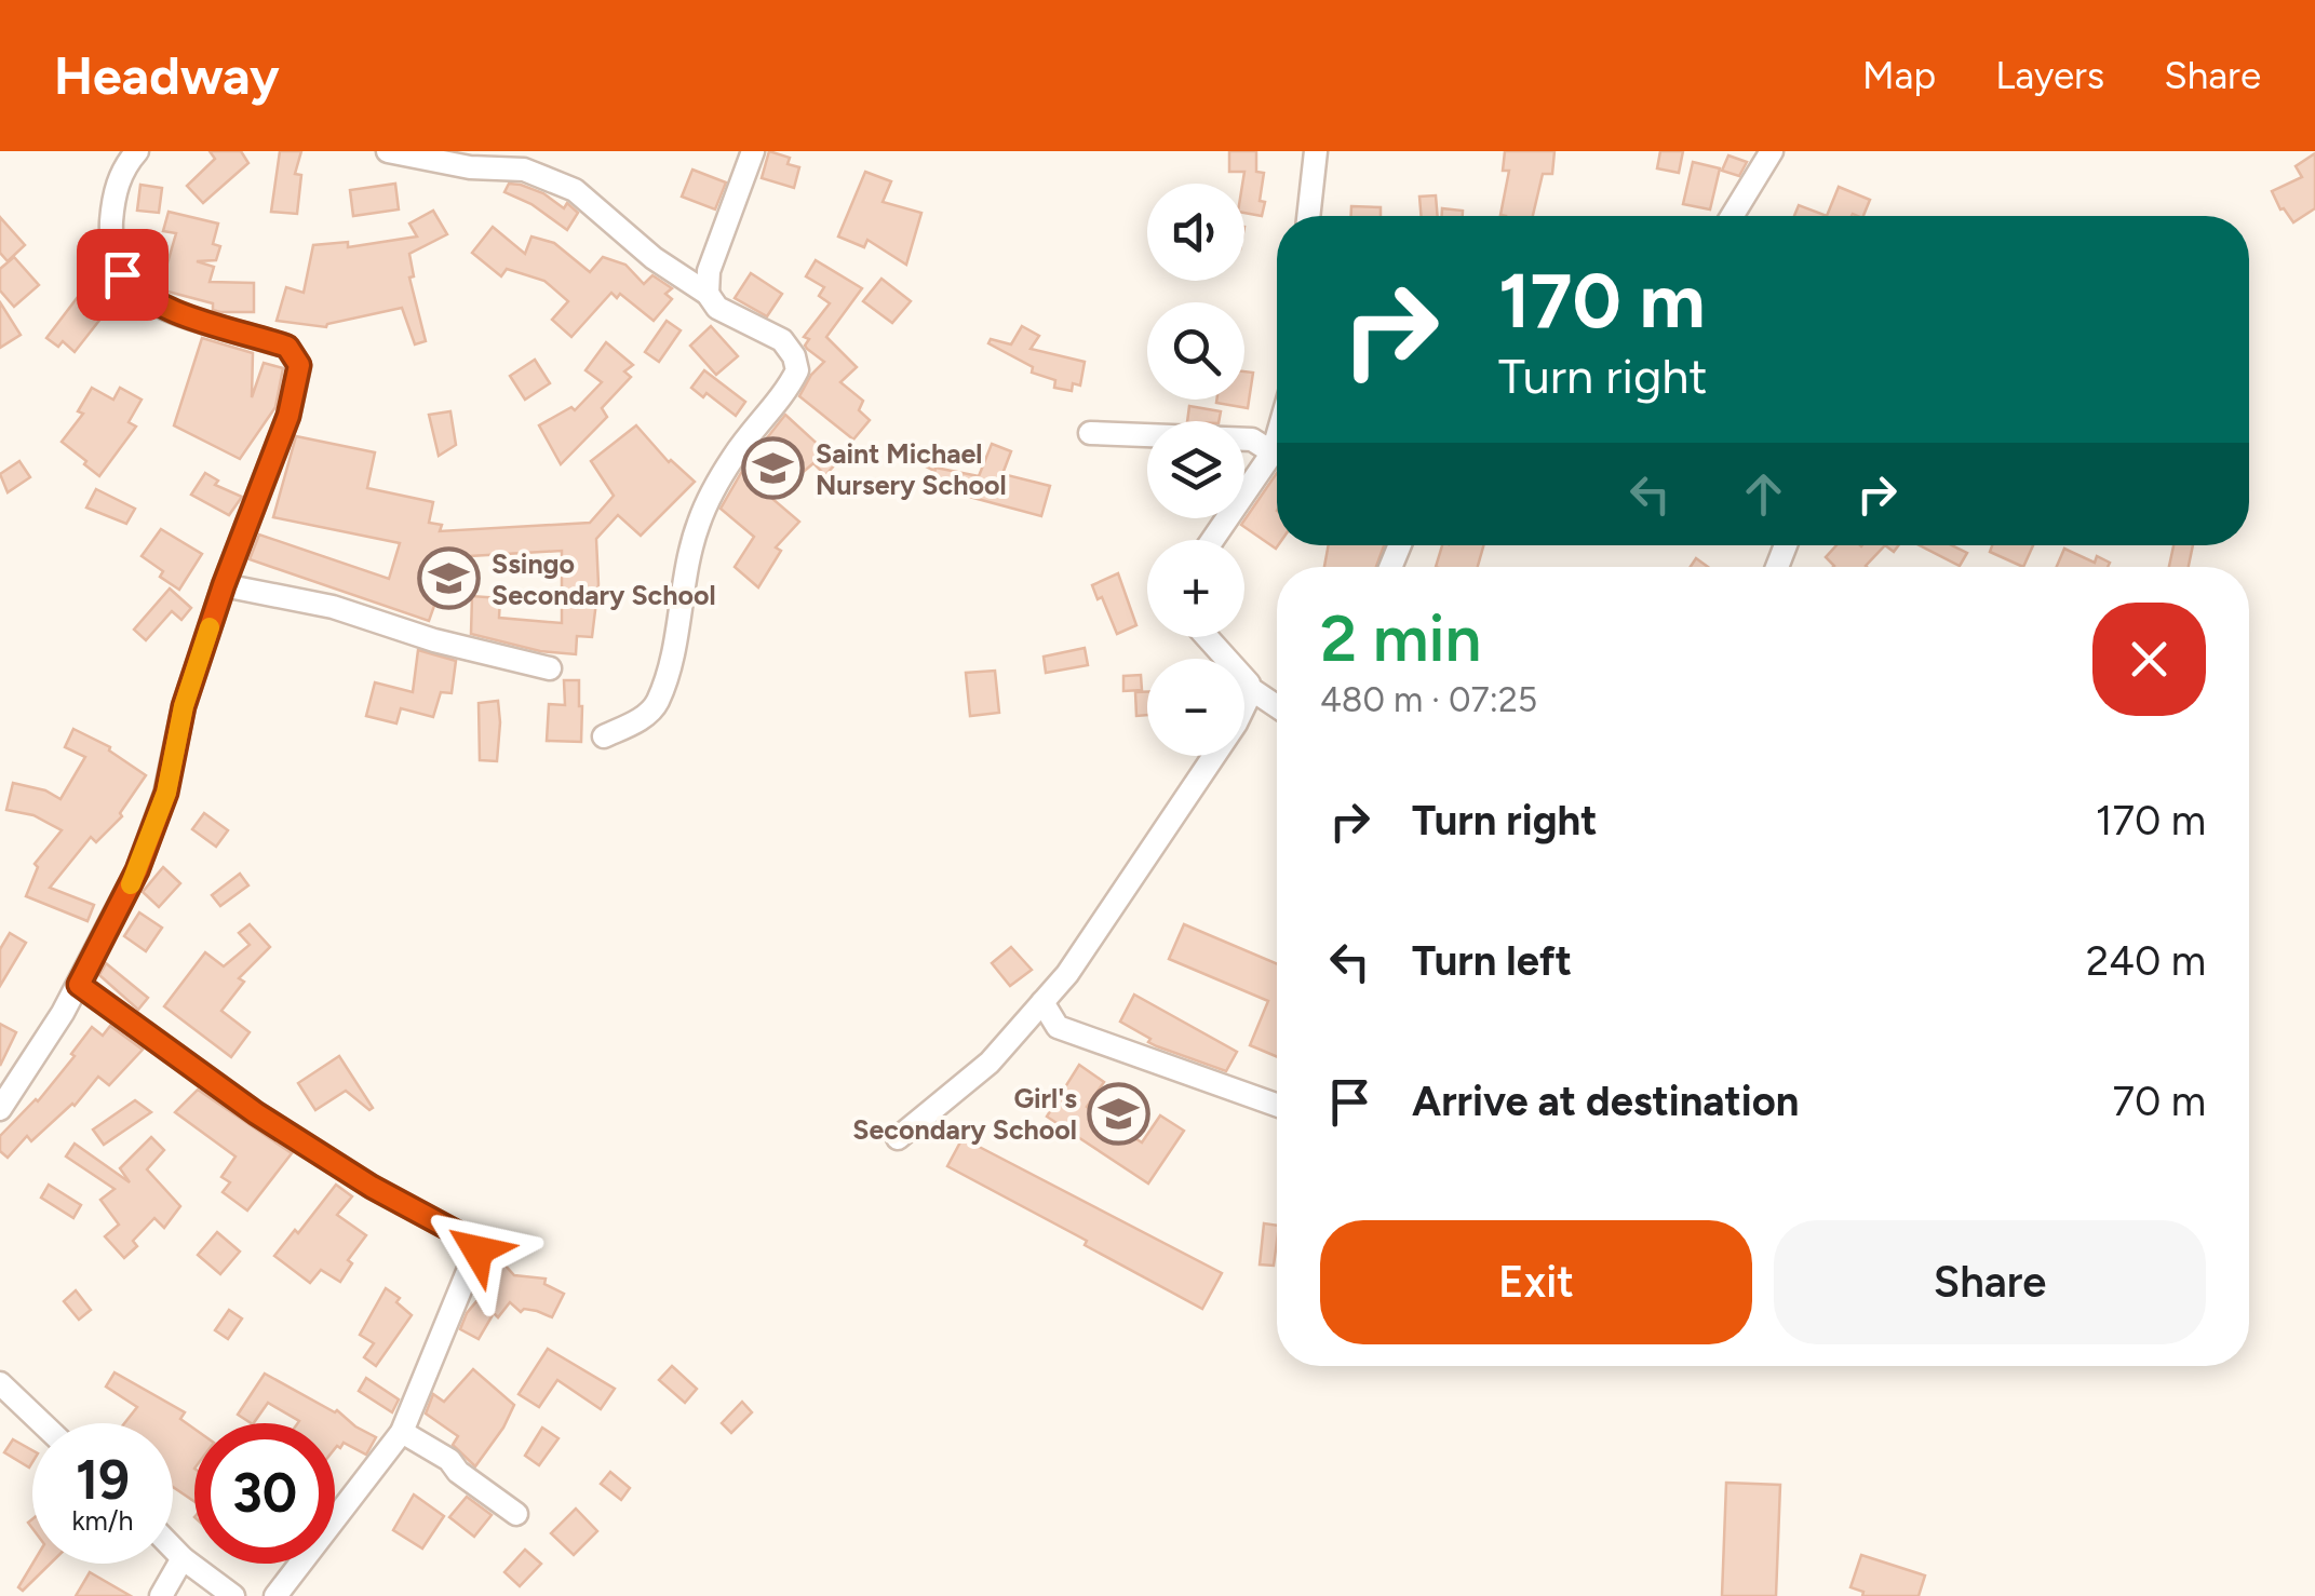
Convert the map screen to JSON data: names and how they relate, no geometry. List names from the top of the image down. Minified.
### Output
{"places":{"school or university":["Saint Michael Nursery School","Ssingo Secondary School","Girl's Secondary School"]},"page":{"header":"Headway","nav":["Map","Layers","Share"],"map_buttons":["+","−"],"turn":["170 m","Turn right"],"heading":["2 min","480 m · 07:25"],"list":[{"name":"Turn right","value":"170 m"},{"name":"Turn left","value":"240 m"},{"name":"Arrive at destination","value":"70 m"}],"buttons":["Exit","Share"],"speed":"19 km/h","limit":"30"}}
